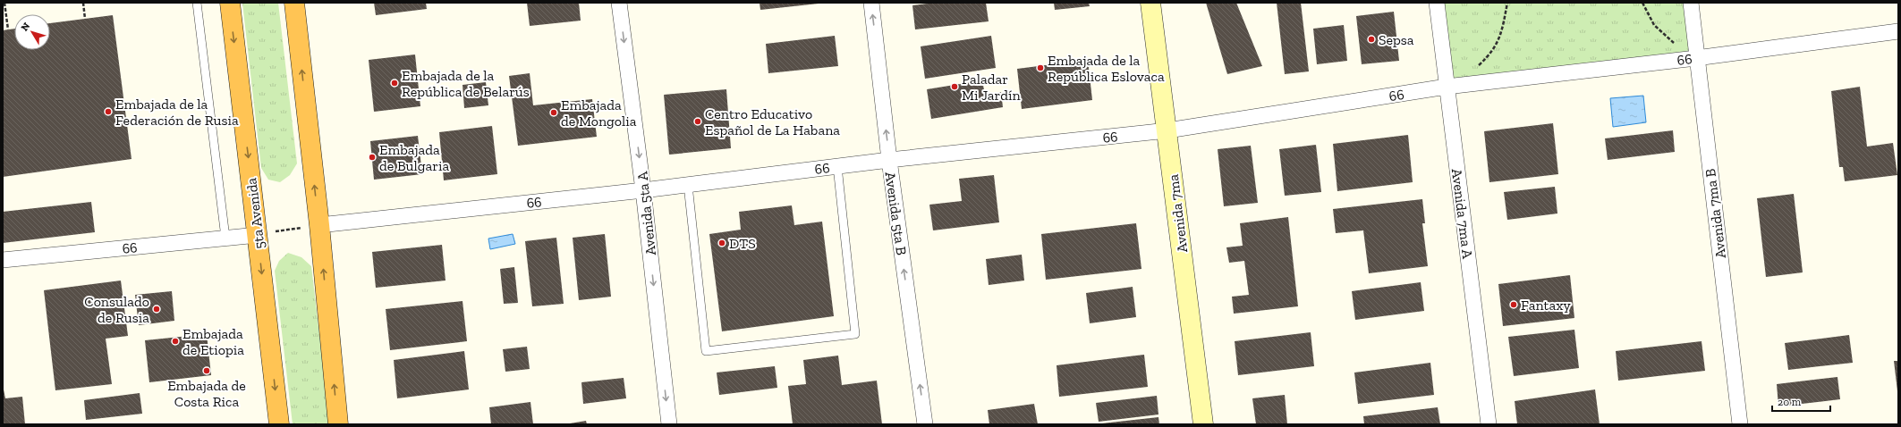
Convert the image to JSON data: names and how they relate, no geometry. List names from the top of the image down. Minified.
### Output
{"streets":{"highway":["5ta Avenida"],"main road":["Avenida 7ma"],"street":["66","Avenida 5ta A","Avenida 5ta B","Avenida 7ma A","Avenida 7ma B"]},"crossings":[["66","5ta Avenida"],["66","Avenida 5ta A"],["66","Avenida 5ta B"],["66","Avenida 7ma"],["66","Avenida 7ma A"],["66","Avenida 7ma B"]],"one_way":["Avenida 5ta A","Avenida 5ta B"],"places":["Sepsa","Embajada de la República Eslovaca","Embajada de la República de Belarús","Paladar Mi Jardín","Embajada de la Federación de Rusia","Embajada de Mongolia","Centro Educativo Español de La Habana","Embajada de Bulgaria","DTS","Fantaxy","Consulado de Rusia","Embajada de Etiopia","Embajada de Costa Rica"],"scale_bar":"20 m","north":"top left"}
